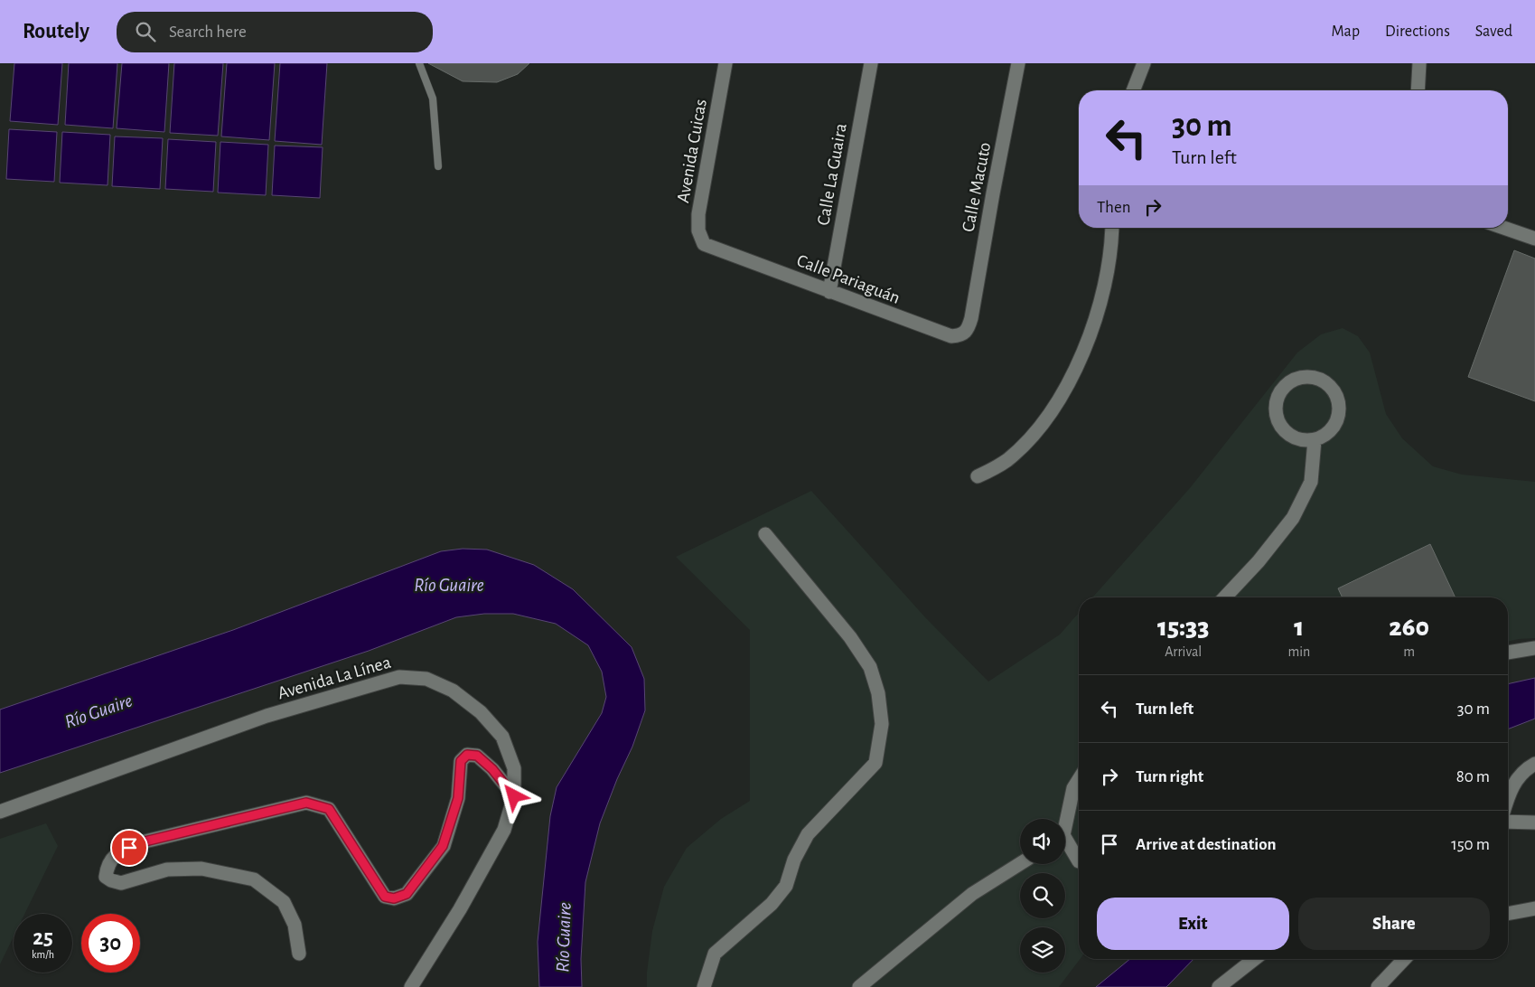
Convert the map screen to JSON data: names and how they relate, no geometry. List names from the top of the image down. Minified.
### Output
{"streets":{"street":["Avenida Cuicas","Calle La Guaira","Calle Macuto","Calle Pariaguán","Avenida La Línea"]},"crossings":[["Avenida Cuicas","Calle Pariaguán"],["Calle La Guaira","Calle Pariaguán"],["Calle Macuto","Calle Pariaguán"]],"water":["Río Guaire"],"page":{"header":"Routely","search":"Search here","nav":["Map","Directions","Saved"],"turn":["30 m","Turn left"],"then":"Then","eta":["15:33","Arrival","1","min","260","m"],"list":[{"name":"Turn left","value":"30 m"},{"name":"Turn right","value":"80 m"},{"name":"Arrive at destination","value":"150 m"}],"buttons":["Exit","Share"],"speed":"25 km/h","limit":"30"}}
